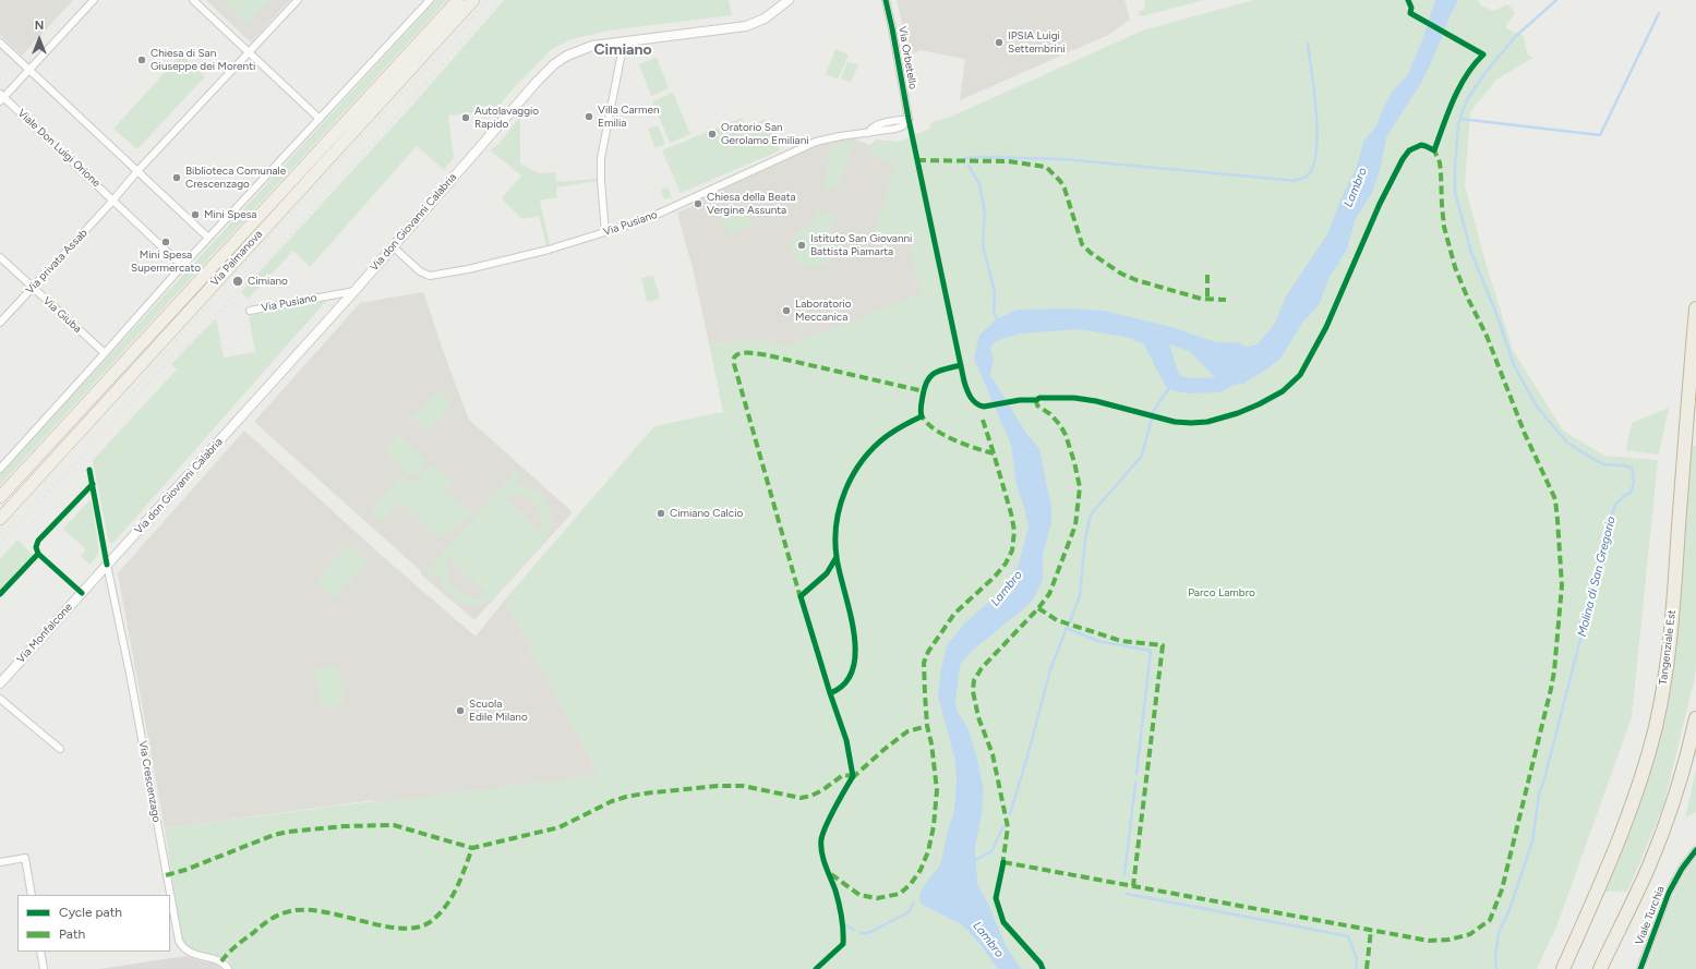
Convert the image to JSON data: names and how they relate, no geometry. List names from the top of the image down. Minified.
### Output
{"streets":{"highway":["Via Palmanova","Tangenziale Est"],"street":["Via Orbetello","Viale Don Luigi Orione","Via don Giovanni Calabria","Via Pusiano","Via privata Assab","Via Giuba","Via Monfalcone","Via Crescenzago","Viale Turchia"]},"crossings":[["Via Orbetello","Via Pusiano"],["Viale Don Luigi Orione","Via privata Assab"],["Via don Giovanni Calabria","Via Pusiano"],["Via don Giovanni Calabria","Via Monfalcone"],["Via don Giovanni Calabria","Via Crescenzago"],["Via privata Assab","Via Giuba"],["Via Monfalcone","Via Crescenzago"]],"districts":["Cimiano"],"water":["Lambro","Molina di San Gregorio"],"parks":["Parco Lambro"],"places":["IPSIA Luigi Settembrini","Chiesa di San Giuseppe dei Morenti","Villa Carmen Emilia","Autolavaggio Rapido","Oratorio San Gerolamo Emiliani","Biblioteca Comunale Crescenzago","Chiesa della Beata Vergine Assunta","Mini Spesa","Mini Spesa Supermercato","Istituto San Giovanni Battista Piamarta","Cimiano","Laboratorio Meccanica","Cimiano Calcio","Scuola Edile Milano"],"legend":["Cycle path","Path"],"north":"top"}
